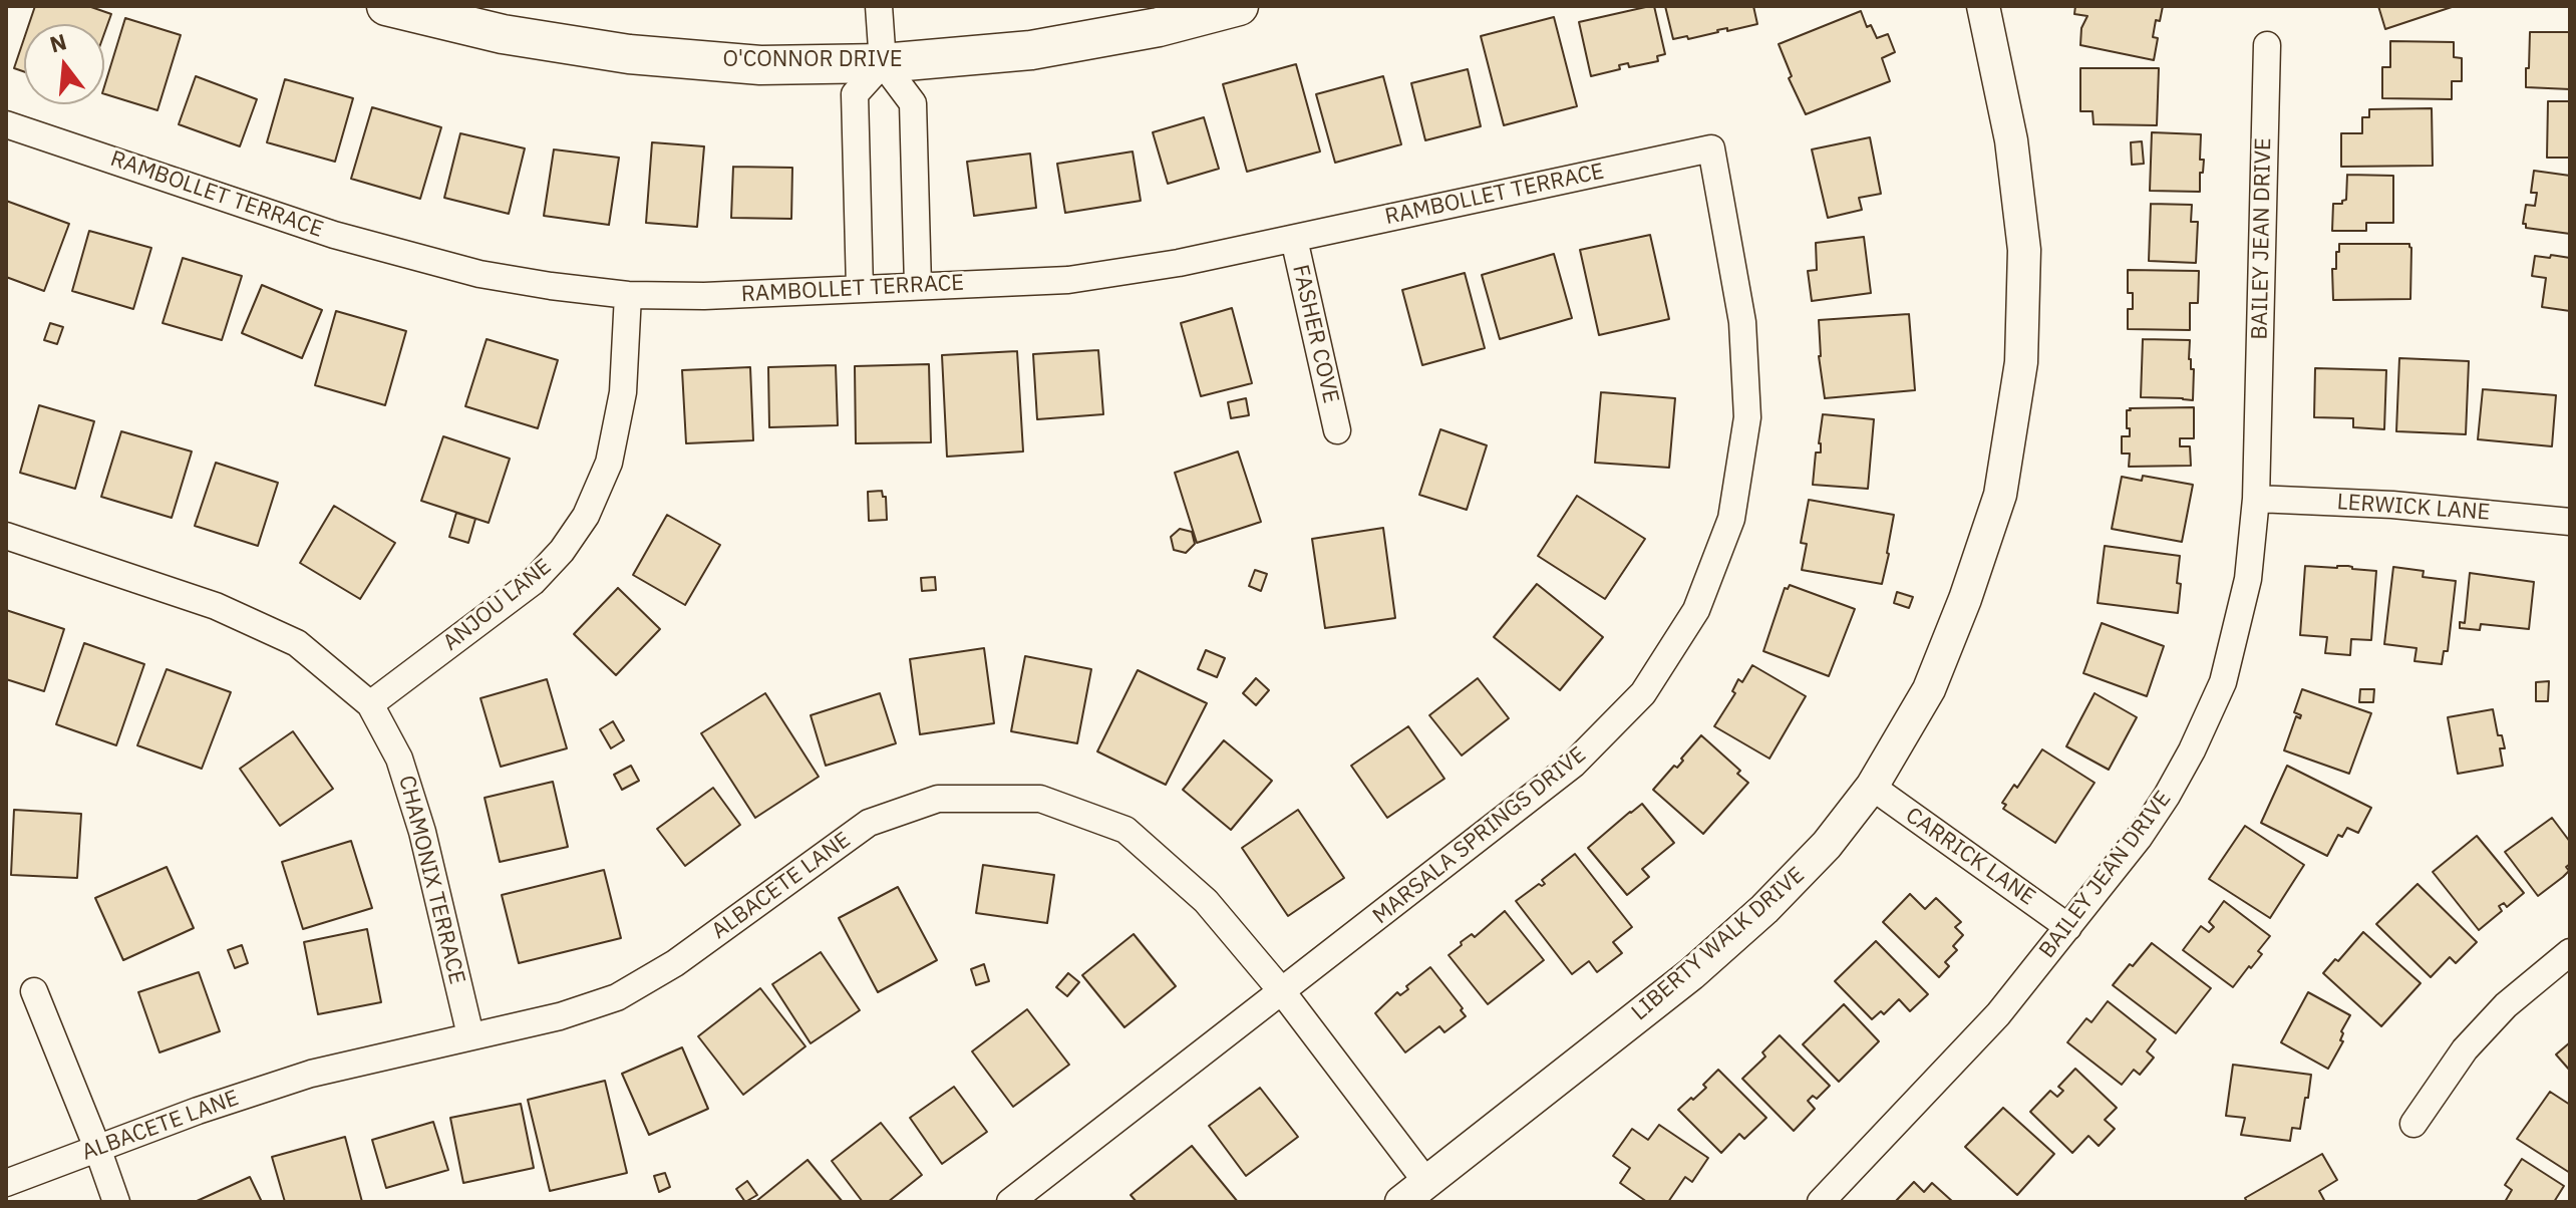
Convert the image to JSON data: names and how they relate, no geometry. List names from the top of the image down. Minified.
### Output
{"streets":{"main road":["O'CONNOR DRIVE"],"street":["RAMBOLLET TERRACE","BAILEY JEAN DRIVE","FASHER COVE","LERWICK LANE","ANJOU LANE","MARSALA SPRINGS DRIVE","CARRICK LANE","CHAMONIX TERRACE","ALBACETE LANE","LIBERTY WALK DRIVE"]},"crossings":[["RAMBOLLET TERRACE","FASHER COVE"],["RAMBOLLET TERRACE","ANJOU LANE"],["RAMBOLLET TERRACE","MARSALA SPRINGS DRIVE"],["BAILEY JEAN DRIVE","LERWICK LANE"],["BAILEY JEAN DRIVE","CARRICK LANE"],["ANJOU LANE","CHAMONIX TERRACE"],["MARSALA SPRINGS DRIVE","ALBACETE LANE"],["CARRICK LANE","LIBERTY WALK DRIVE"],["CHAMONIX TERRACE","ALBACETE LANE"],["ALBACETE LANE","LIBERTY WALK DRIVE"]],"north":"top"}
